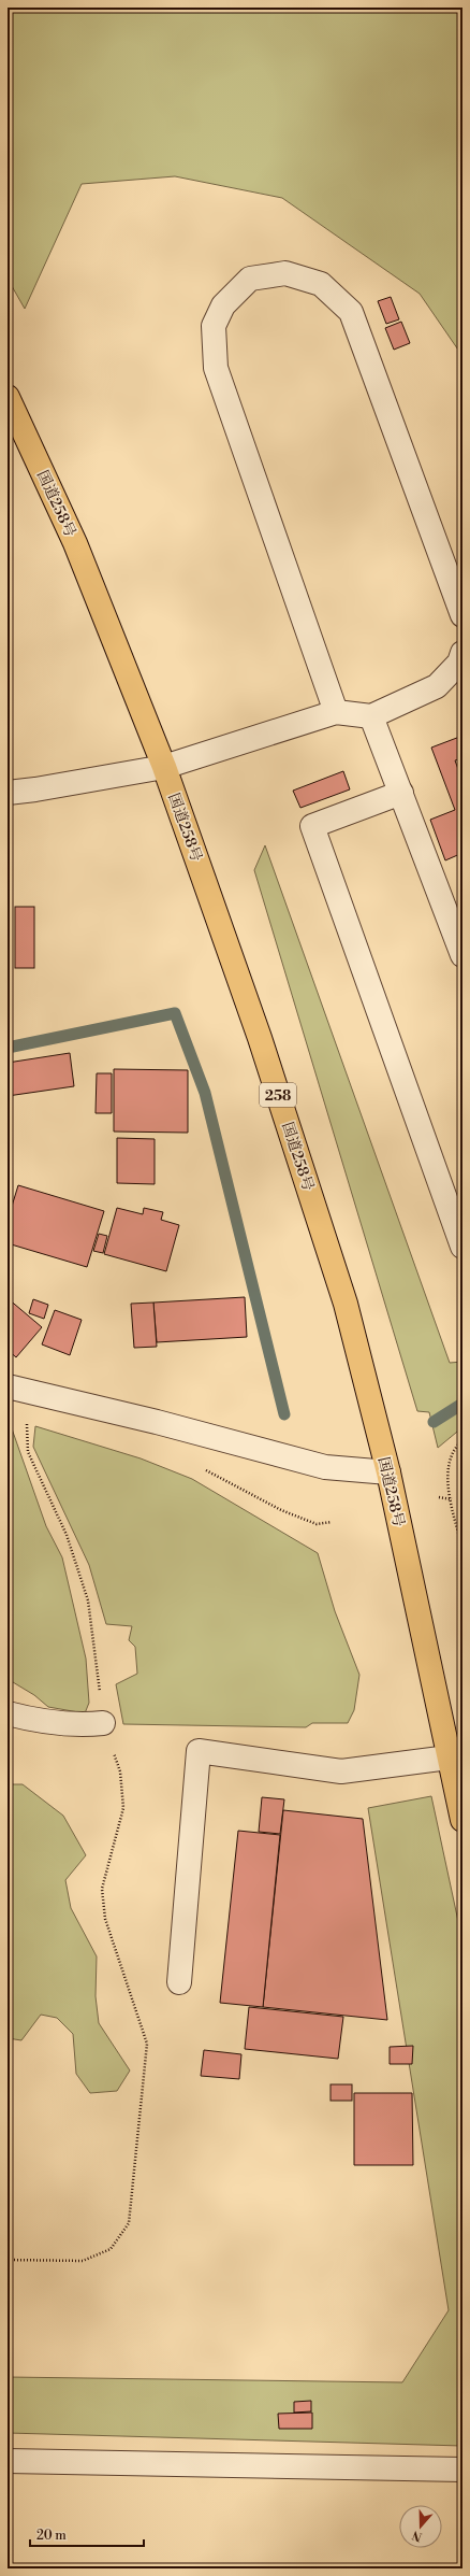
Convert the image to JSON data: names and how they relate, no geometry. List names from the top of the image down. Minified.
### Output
{"streets":{"highway":["国道258号","258"]},"scale_bar":"20 m","north":"bottom"}
